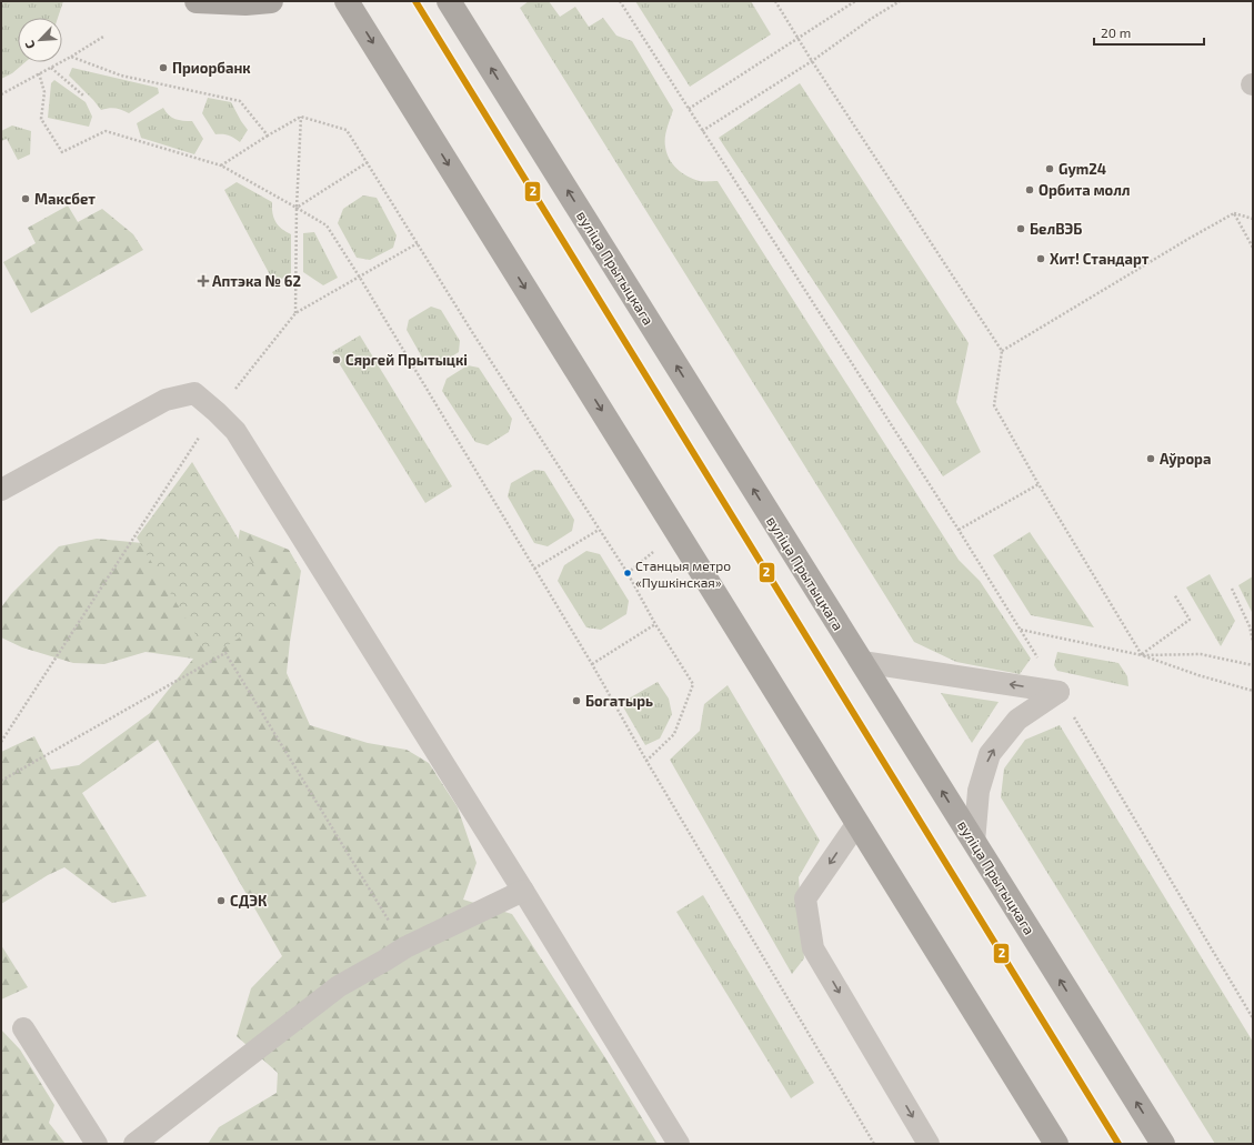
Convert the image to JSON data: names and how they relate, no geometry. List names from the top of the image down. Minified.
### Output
{"streets":{"main road":["вуліца Прытыцкага"]},"places":{"other":["Приорбанк","Gym24","Орбита молл","Максбет","БелВЭБ","Хит! Стандарт","Сяргей Прытыцкі","Аўрора","Станцыя метро «Пушкінская»","Богатырь","СДЭК"],"health":["Аптэка № 62"]},"lines":["transit line 2"],"scale_bar":"20 m","north":"bottom left"}
